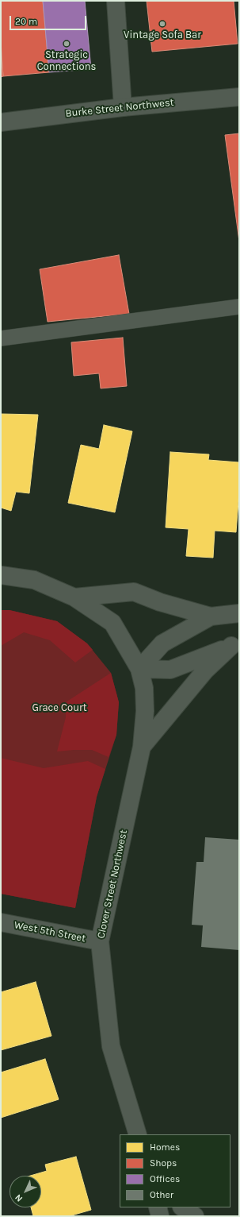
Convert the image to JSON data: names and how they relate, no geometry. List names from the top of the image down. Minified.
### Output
{"streets":{"street":["Burke Street Northwest","Clover Street Northwest","West 5th Street"]},"crossings":[["Clover Street Northwest","West 5th Street"]],"parks":["Grace Court"],"places":["Vintage Sofa Bar","Strategic Connections"],"legend":["Homes","Shops","Offices","Other"],"scale_bar":"20 m","north":"bottom left"}
